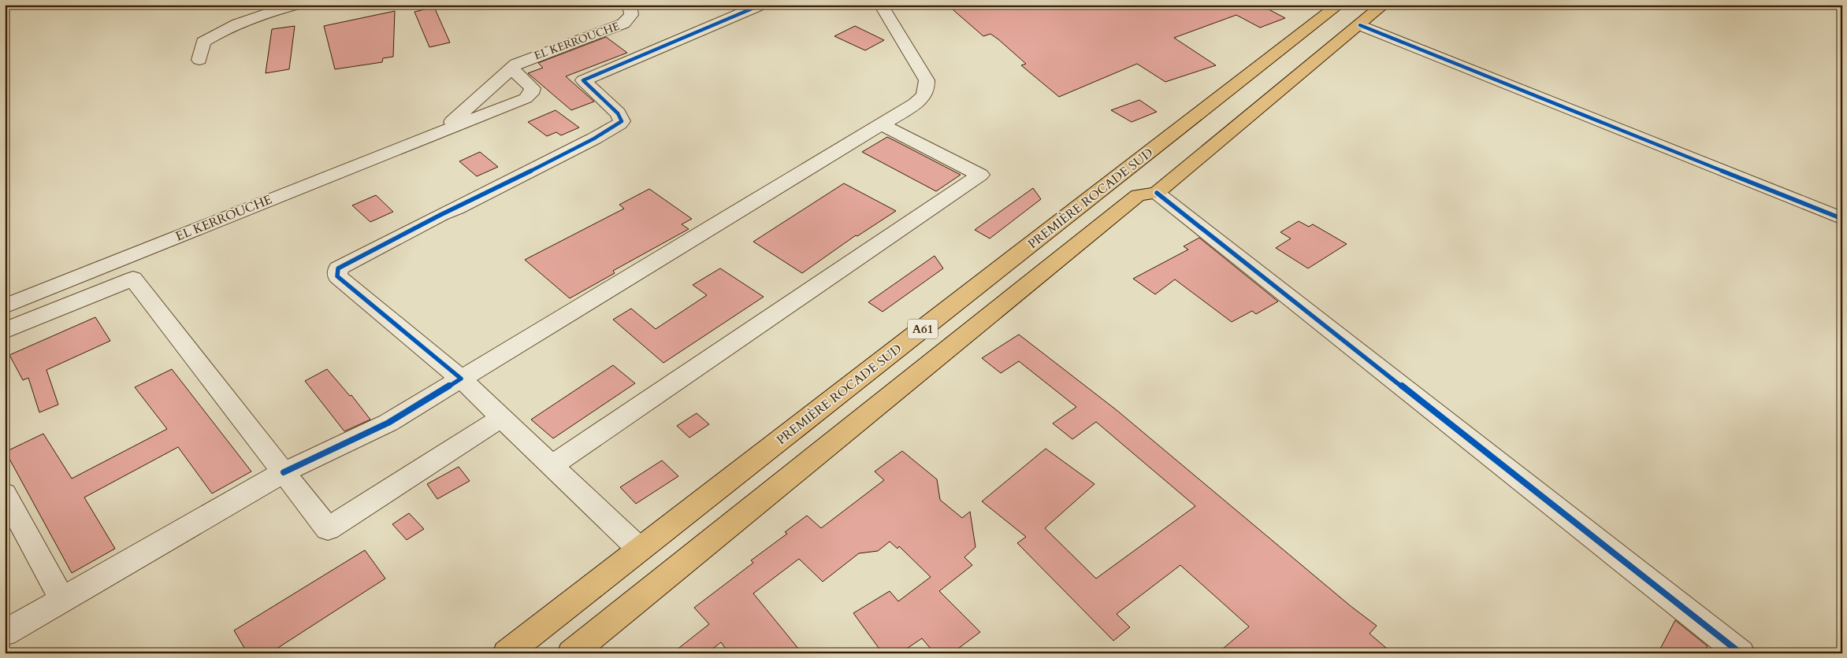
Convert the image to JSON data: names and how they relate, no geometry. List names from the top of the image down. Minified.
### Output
{"streets":{"highway":["PREMIÈRE ROCADE SUD","A61"],"street":["EL KERROUCHE"]}}
